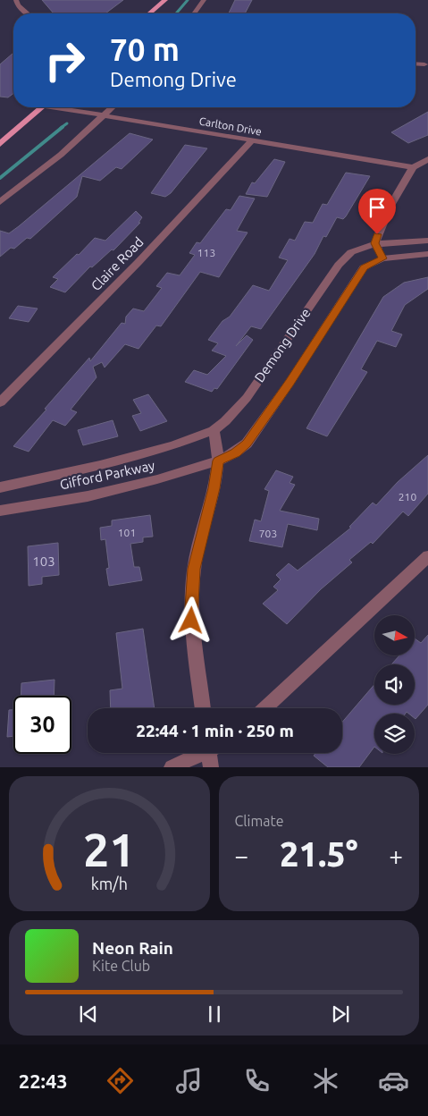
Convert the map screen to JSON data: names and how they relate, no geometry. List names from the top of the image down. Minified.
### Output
{"streets":{"street":["Carlton Drive","Claire Road","Demong Drive","Gifford Parkway"]},"crossings":[["Carlton Drive","Claire Road"],["Demong Drive","Gifford Parkway"]],"house_numbers":["113","210","101","703","103"],"north":"right","page":{"turn":["70 m","Demong Drive"],"limit":"30","trip":"22:44 · 1 min · 250 m","tile":"Climate","heat":["−","21.5°","+"],"song":["Neon Rain","Kite Club"],"tabs":"22:43","gauge":["21","km/h"]}}
